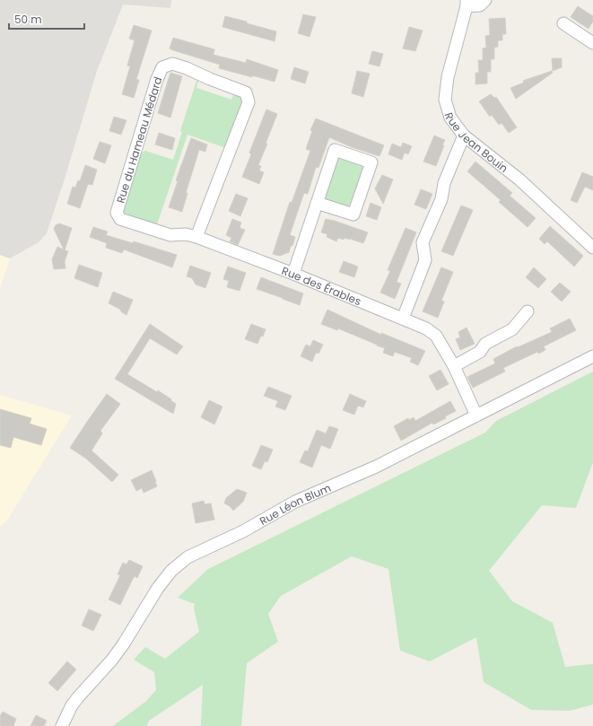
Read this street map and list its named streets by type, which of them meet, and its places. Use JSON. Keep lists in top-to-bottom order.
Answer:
{
  "streets": {
    "street": [
      "Rue du Hameau Médard",
      "Rue Jean Bouin",
      "Rue des Érables",
      "Rue Léon Blum"
    ]
  },
  "crossings": [
    ["Rue du Hameau Médard", "Rue des Érables"],
    ["Rue des Érables", "Rue Léon Blum"]
  ],
  "scale_bar": "50 m"
}
